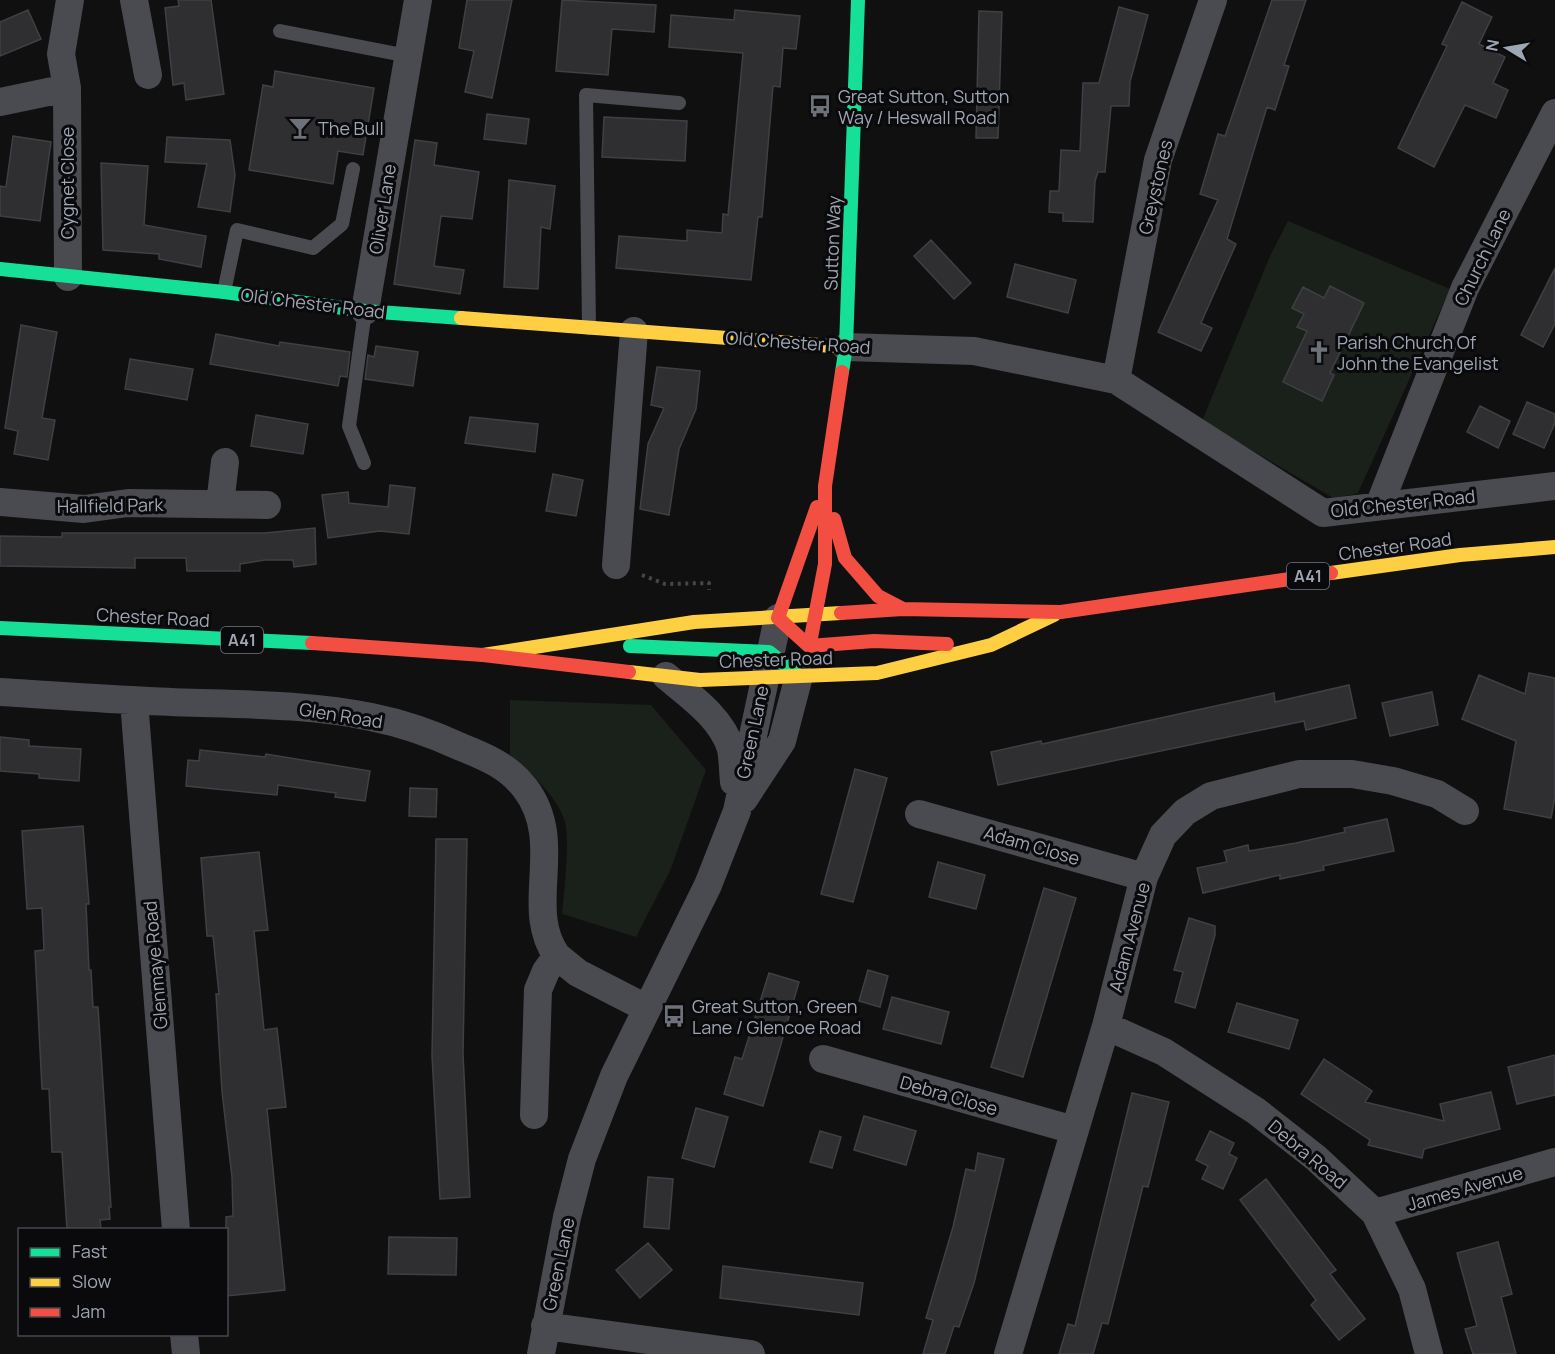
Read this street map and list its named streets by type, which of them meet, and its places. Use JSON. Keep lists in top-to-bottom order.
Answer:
{
  "streets": {
    "main road": [
      "Sutton Way",
      "Old Chester Road",
      "Chester Road",
      "A41"
    ],
    "street": [
      "Cygnet Close",
      "Greystones",
      "Oliver Lane",
      "Church Lane",
      "Hallfield Park",
      "Glen Road",
      "Green Lane",
      "Adam Close",
      "Adam Avenue",
      "Glenmaye Road",
      "Debra Close",
      "Debra Road",
      "James Avenue"
    ]
  },
  "crossings": [
    ["Cygnet Close", "Old Chester Road"],
    ["Greystones", "Old Chester Road"],
    ["Oliver Lane", "Old Chester Road"],
    ["Sutton Way", "Old Chester Road"],
    ["Sutton Way", "Chester Road"],
    ["Sutton Way", "A41"],
    ["Sutton Way", "Green Lane"],
    ["Church Lane", "Old Chester Road"],
    ["Chester Road", "A41"],
    ["Chester Road", "Green Lane"],
    ["A41", "Green Lane"],
    ["Glen Road", "Glenmaye Road"],
    ["Adam Close", "Adam Avenue"],
    ["Adam Avenue", "Debra Close"],
    ["Adam Avenue", "Debra Road"],
    ["Debra Road", "James Avenue"]
  ],
  "places": {
    "bus stop": ["Great Sutton, Sutton Way / Heswall Road", "Great Sutton, Green Lane / Glencoe Road"],
    "bar": ["The Bull"],
    "church": ["Parish Church Of John the Evangelist"]
  },
  "legend": ["Fast", "Slow", "Jam"],
  "north": "left"
}
